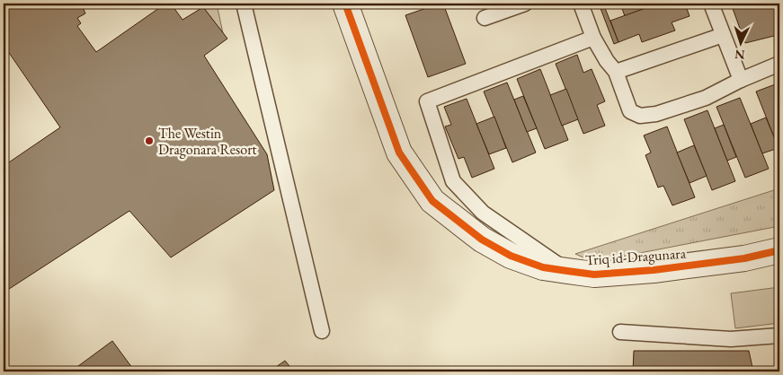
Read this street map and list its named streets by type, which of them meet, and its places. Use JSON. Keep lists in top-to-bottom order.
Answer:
{
  "streets": {
    "street": ["Triq id-Dragunara"]
  },
  "places": ["The Westin Dragonara Resort"],
  "north": "bottom"
}
